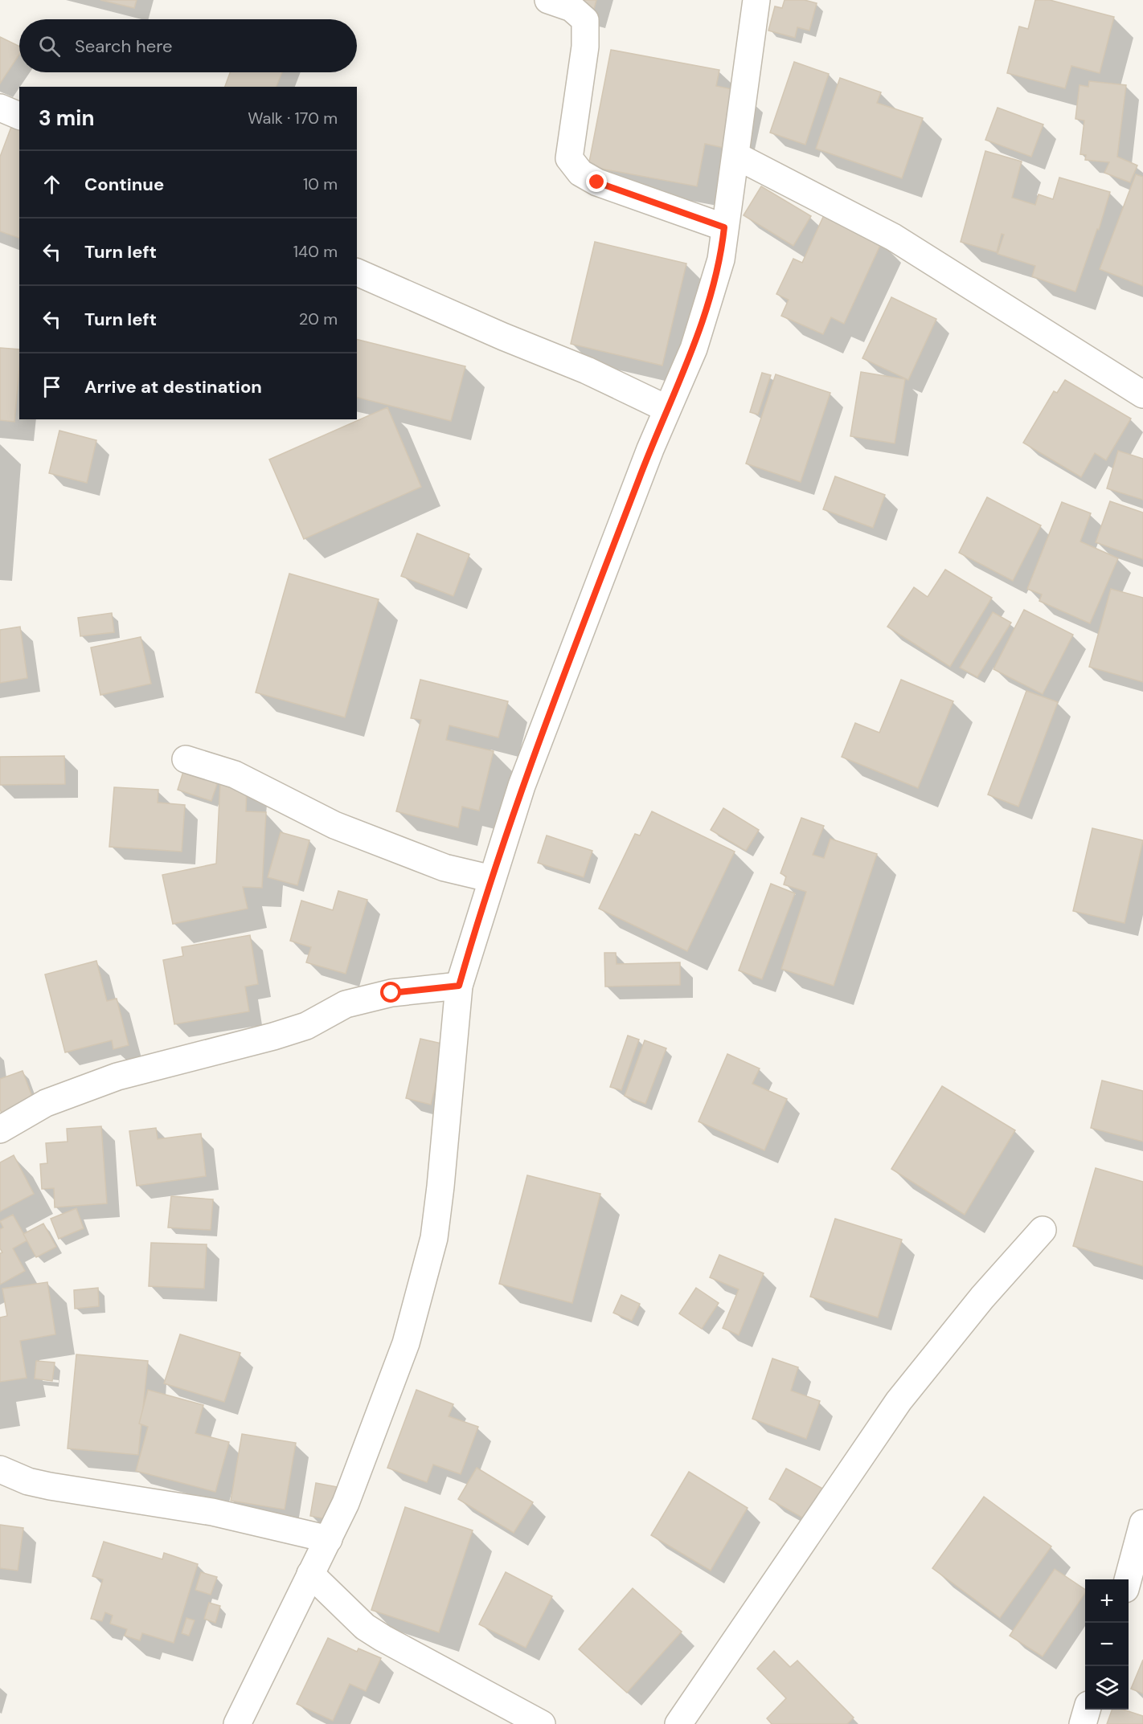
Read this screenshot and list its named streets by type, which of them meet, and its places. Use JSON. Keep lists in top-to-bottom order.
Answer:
{
  "page": {
    "search": "Search here",
    "heading": ["3 min", "Walk · 170 m"],
    "list": [
      ["Continue", "10 m"],
      ["Turn left", "140 m"],
      ["Turn left", "20 m"],
      "Arrive at destination"
    ],
    "map_buttons": ["+", "−"]
  }
}
